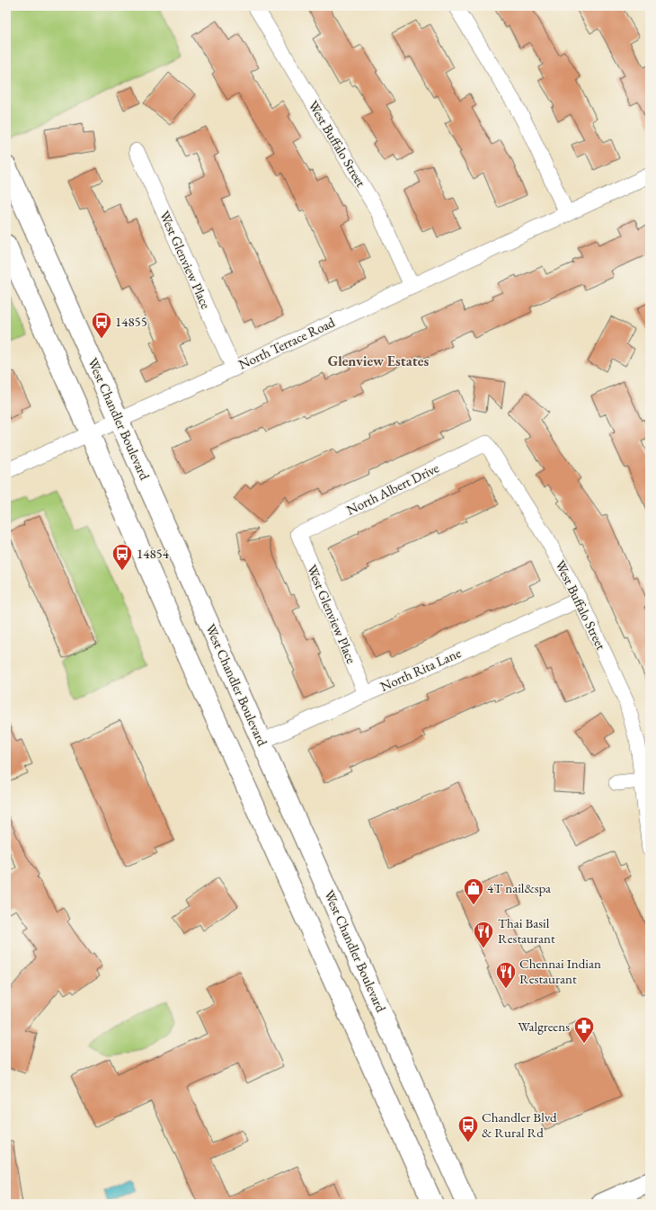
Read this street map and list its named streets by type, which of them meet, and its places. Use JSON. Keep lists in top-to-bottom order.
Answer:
{
  "streets": {
    "main road": ["West Chandler Boulevard"],
    "street": [
      "West Buffalo Street",
      "West Glenview Place",
      "North Terrace Road",
      "North Albert Drive",
      "North Rita Lane"
    ]
  },
  "crossings": [
    ["West Buffalo Street", "North Terrace Road"],
    ["West Buffalo Street", "North Albert Drive"],
    ["West Buffalo Street", "North Rita Lane"],
    ["West Glenview Place", "North Terrace Road"],
    ["West Glenview Place", "North Albert Drive"],
    ["West Glenview Place", "North Rita Lane"],
    ["North Terrace Road", "West Chandler Boulevard"],
    ["West Chandler Boulevard", "North Rita Lane"]
  ],
  "districts": ["Glenview Estates"],
  "places": {
    "bus stop": ["14855", "14854", "Chandler Blvd & Rural Rd"],
    "shop": ["4T nail&spa"],
    "restaurant": ["Thai Basil Restaurant", "Chennai Indian Restaurant"],
    "pharmacy": ["Walgreens"]
  }
}
